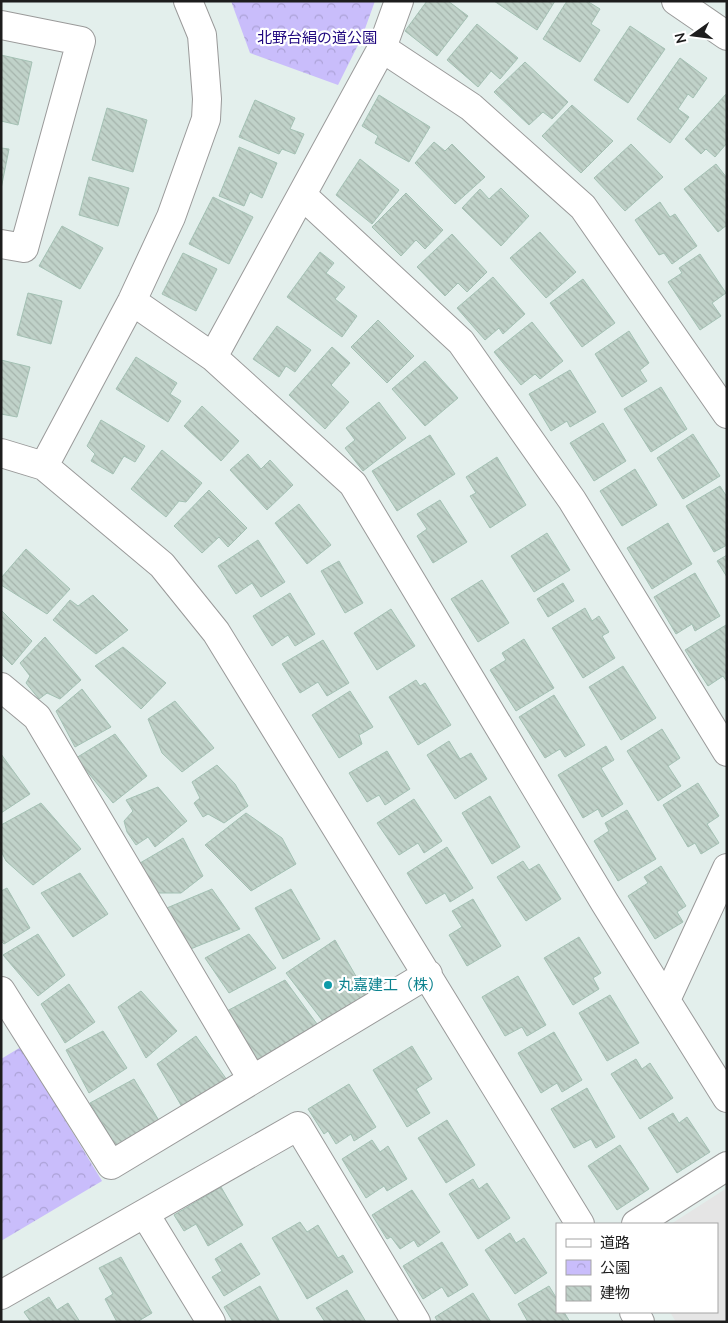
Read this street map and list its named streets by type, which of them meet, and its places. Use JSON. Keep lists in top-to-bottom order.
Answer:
{
  "parks": ["北野台絹の道公園"],
  "places": ["丸嘉建工（株）"],
  "legend": ["道路", "公園", "建物"],
  "north": "left"
}
